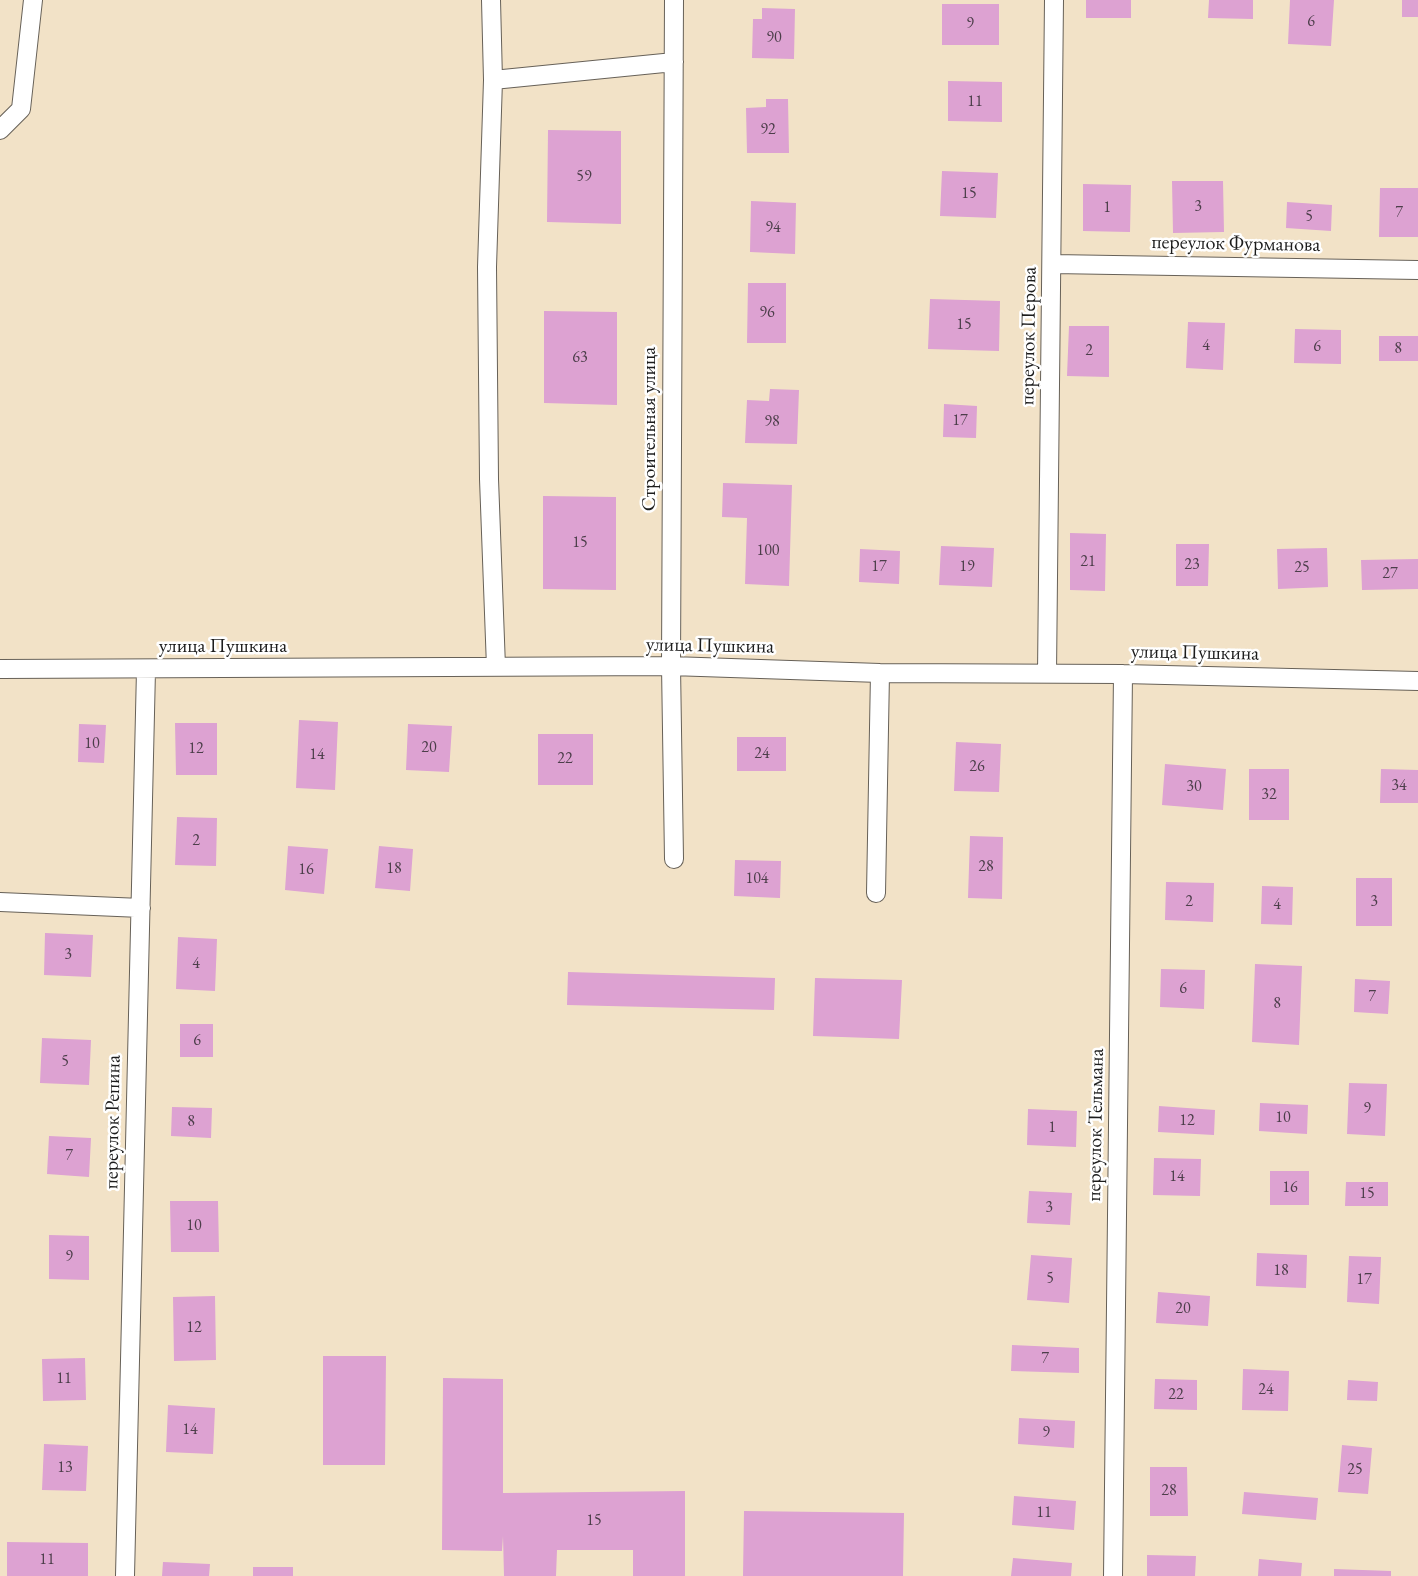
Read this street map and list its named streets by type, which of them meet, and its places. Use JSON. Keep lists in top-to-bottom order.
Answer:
{
  "streets": {
    "lane": [
      "переулок Фурманова",
      "переулок Перова",
      "Строительная улица",
      "улица Пушкина",
      "переулок Репина",
      "переулок Тельмана"
    ]
  },
  "crossings": [
    ["переулок Фурманова", "переулок Перова"],
    ["переулок Перова", "улица Пушкина"],
    ["Строительная улица", "улица Пушкина"],
    ["улица Пушкина", "переулок Репина"],
    ["улица Пушкина", "переулок Тельмана"]
  ],
  "house_numbers": [
    "6",
    "9",
    "90",
    "11",
    "92",
    "59",
    "15",
    "3",
    "1",
    "7",
    "5",
    "94",
    "96",
    "15",
    "4",
    "6",
    "8",
    "2",
    "63",
    "17",
    "98",
    "15",
    "100",
    "21",
    "23",
    "17",
    "19",
    "25",
    "27",
    "10",
    "20",
    "12",
    "24",
    "14",
    "22",
    "26",
    "34",
    "30",
    "32",
    "2",
    "28",
    "18",
    "16",
    "104",
    "2",
    "3",
    "4",
    "3",
    "4",
    "6",
    "7",
    "8",
    "6",
    "5",
    "9",
    "10",
    "12",
    "8",
    "1",
    "7",
    "14",
    "16",
    "15",
    "3",
    "10",
    "9",
    "18",
    "5",
    "17",
    "20",
    "12",
    "7",
    "11",
    "24",
    "22",
    "14",
    "9",
    "13",
    "25",
    "28",
    "11",
    "15",
    "11"
  ]
}
